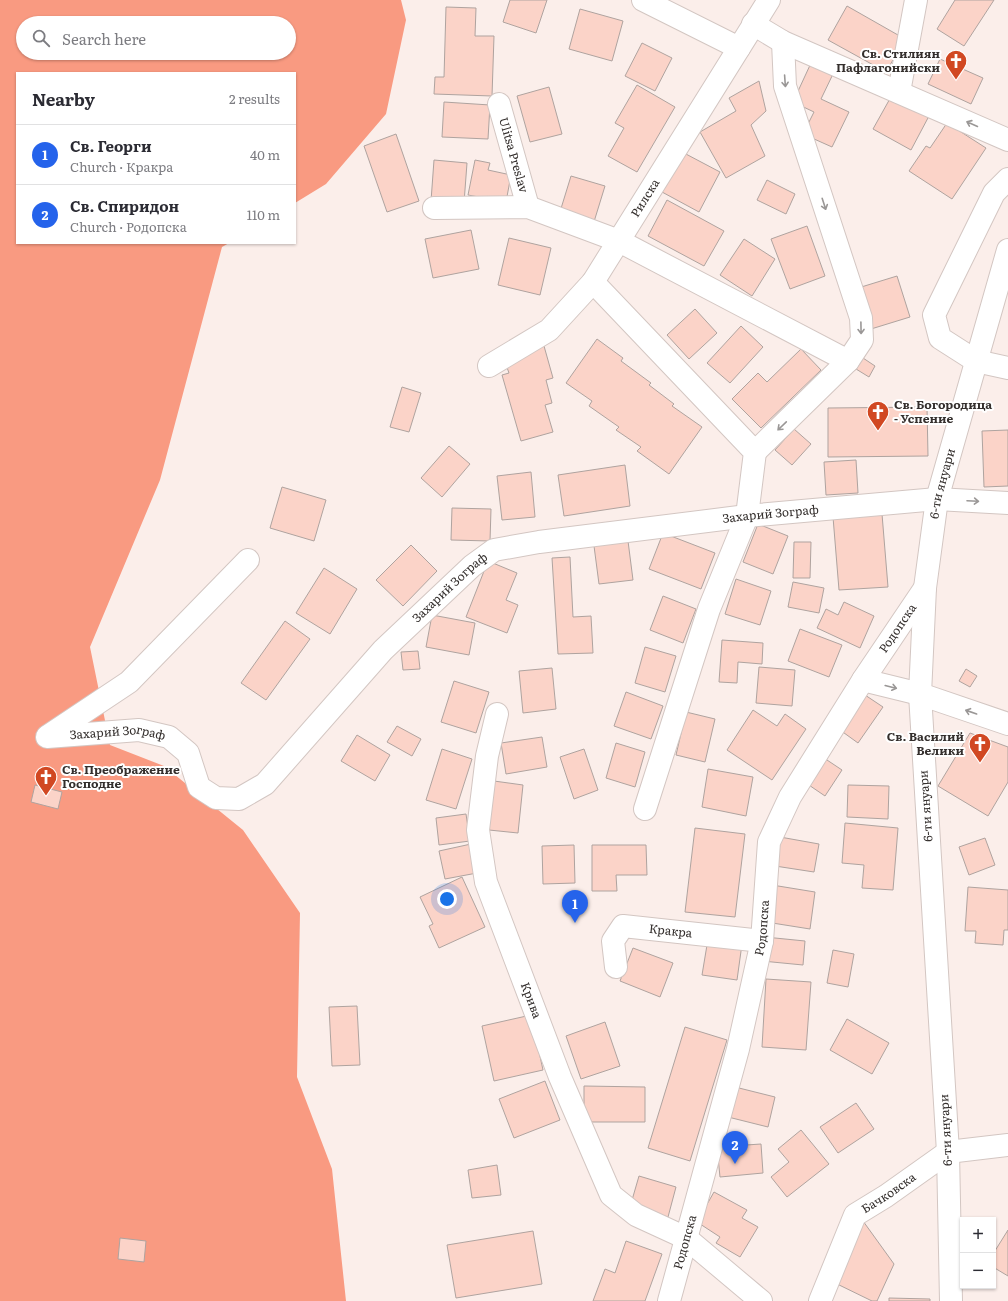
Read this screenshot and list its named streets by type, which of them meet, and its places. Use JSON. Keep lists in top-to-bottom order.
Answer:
{
  "streets": {
    "street": [
      "Ulitsa Preslav",
      "Рилска",
      "6-ти януари",
      "Захарий Зограф",
      "Родопска",
      "Кракра",
      "Крива",
      "Бачковска"
    ]
  },
  "crossings": [
    ["6-ти януари", "Захарий Зограф"],
    ["6-ти януари", "Родопска"],
    ["6-ти януари", "Бачковска"],
    ["Родопска", "Кракра"],
    ["Родопска", "Крива"]
  ],
  "places": {
    "church": [
      "Св. Стилиян Пафлагонийски",
      "Св. Богородица - Успение",
      "Св. Василий Велики",
      "Св. Преображение Господне"
    ]
  },
  "page": {
    "search": "Search here",
    "heading": ["Nearby", "2 results"],
    "list": [
      {
        "mark": "1",
        "name": "Св. Георги",
        "note": "Church · Кракра",
        "value": "40 m"
      },
      {
        "mark": "2",
        "name": "Св. Спиридон",
        "note": "Church · Родопска",
        "value": "110 m"
      }
    ],
    "pins": ["1", "2"],
    "map_buttons": ["+", "−"]
  }
}
